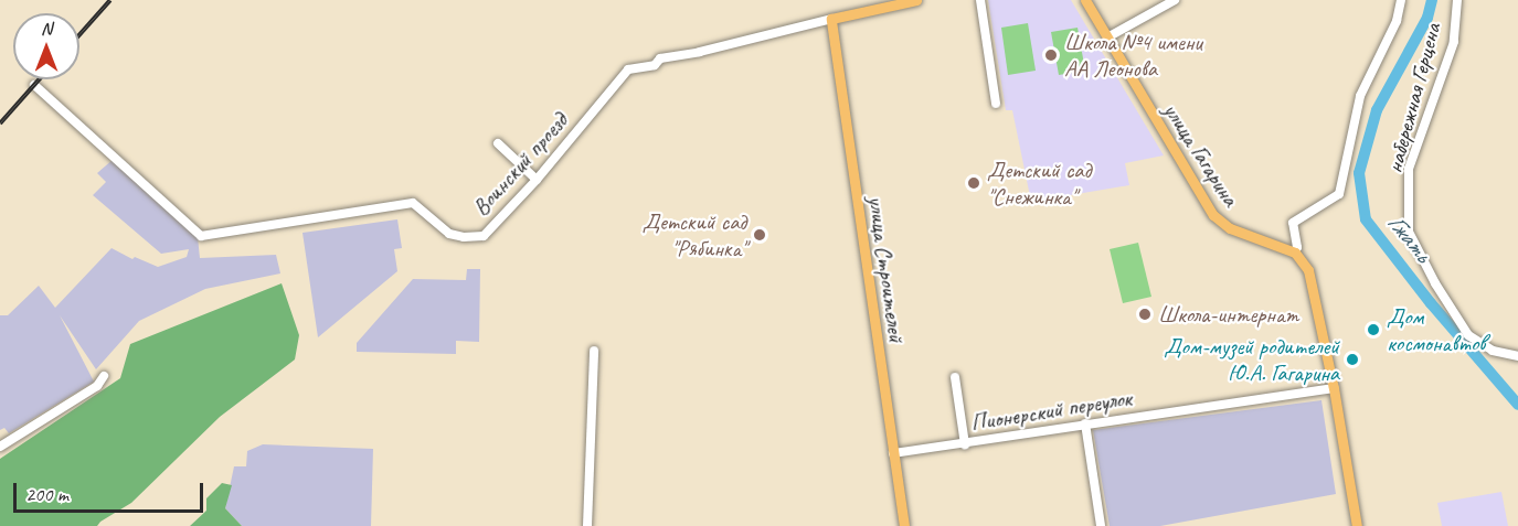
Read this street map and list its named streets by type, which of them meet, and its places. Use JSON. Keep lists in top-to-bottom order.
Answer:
{
  "streets": {
    "main road": ["улица Гагарина", "Воинский проезд", "улица Строителей"],
    "street": ["набережная Герцена", "Пионерский переулок"]
  },
  "crossings": [
    ["Воинский проезд", "улица Строителей"],
    ["улица Строителей", "Пионерский переулок"]
  ],
  "water": ["Гжать"],
  "places": [
    "Школа №4 имени АА Леонова",
    "Детский сад \"Снежинка\"",
    "Детский сад \"Рябинка\"",
    "Школа-интернат",
    "Дом космонавтов",
    "Дом-музей родителей Ю.А. Гагарина"
  ],
  "scale_bar": "200 m",
  "north": "top"
}
